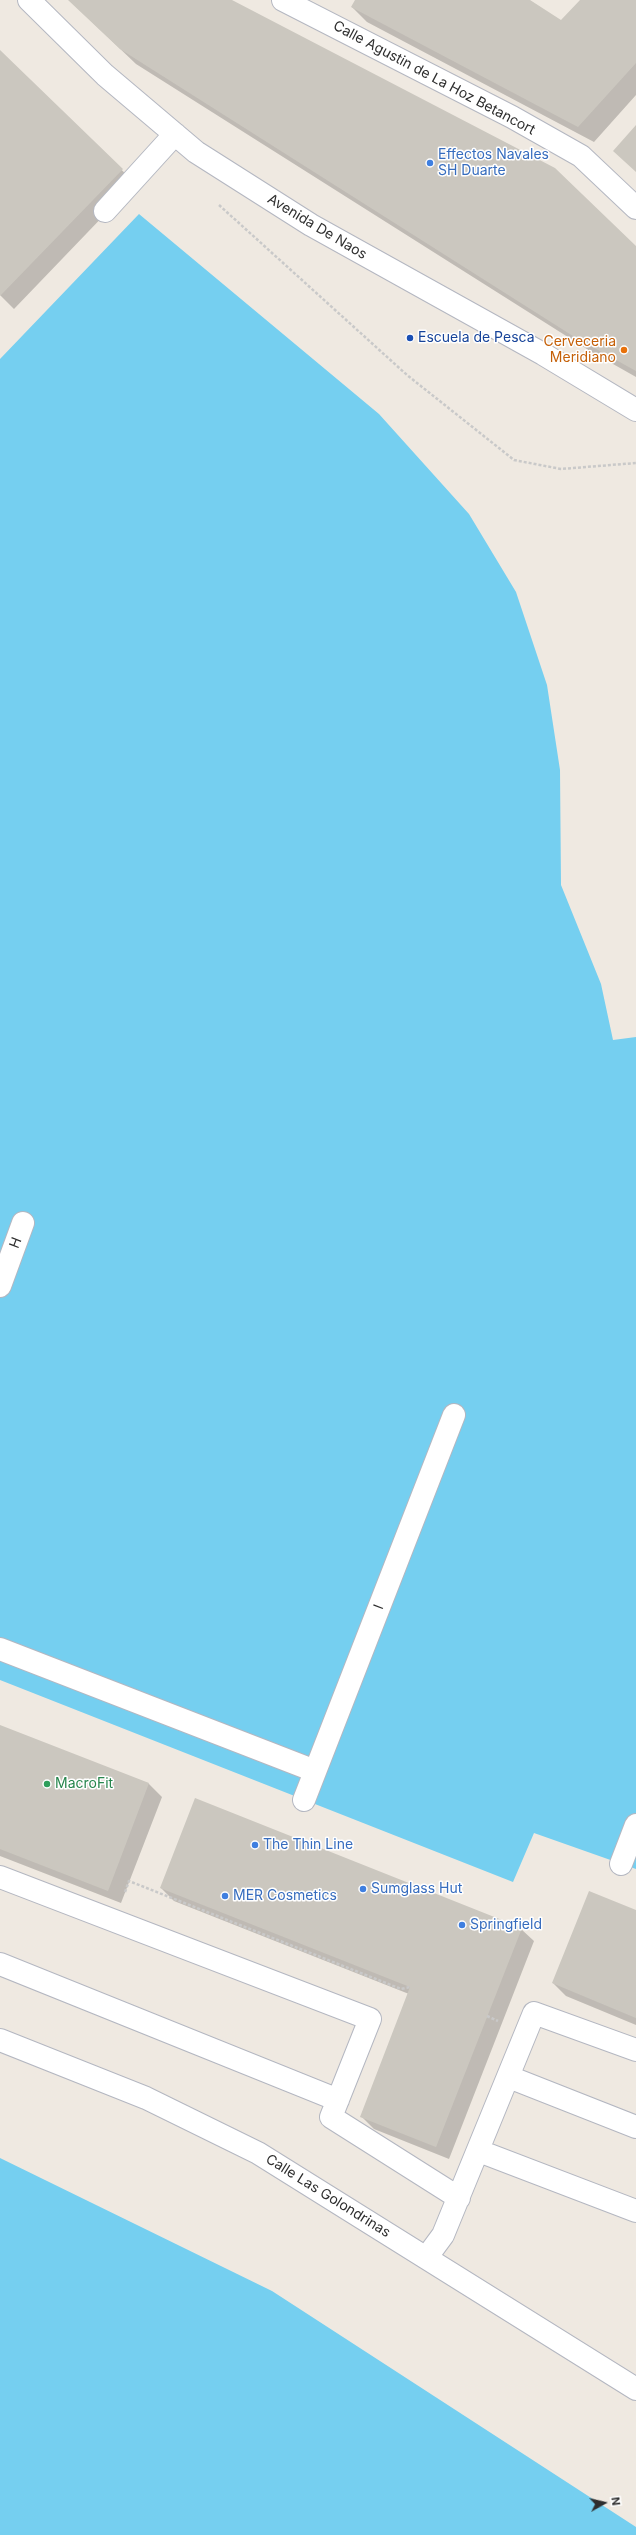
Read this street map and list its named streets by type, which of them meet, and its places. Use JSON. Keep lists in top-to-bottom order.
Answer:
{
  "streets": {
    "street": [
      "Calle Agustin de La Hoz Betancort",
      "Avenida De Naos",
      "H",
      "I",
      "Calle Las Golondrinas"
    ]
  },
  "places": [
    "Effectos Navales SH Duarte",
    "Escuela de Pesca",
    "Cerveceria Meridiano",
    "MacroFit",
    "The Thin Line",
    "Sumglass Hut",
    "MER Cosmetics",
    "Springfield"
  ],
  "north": "right"
}
